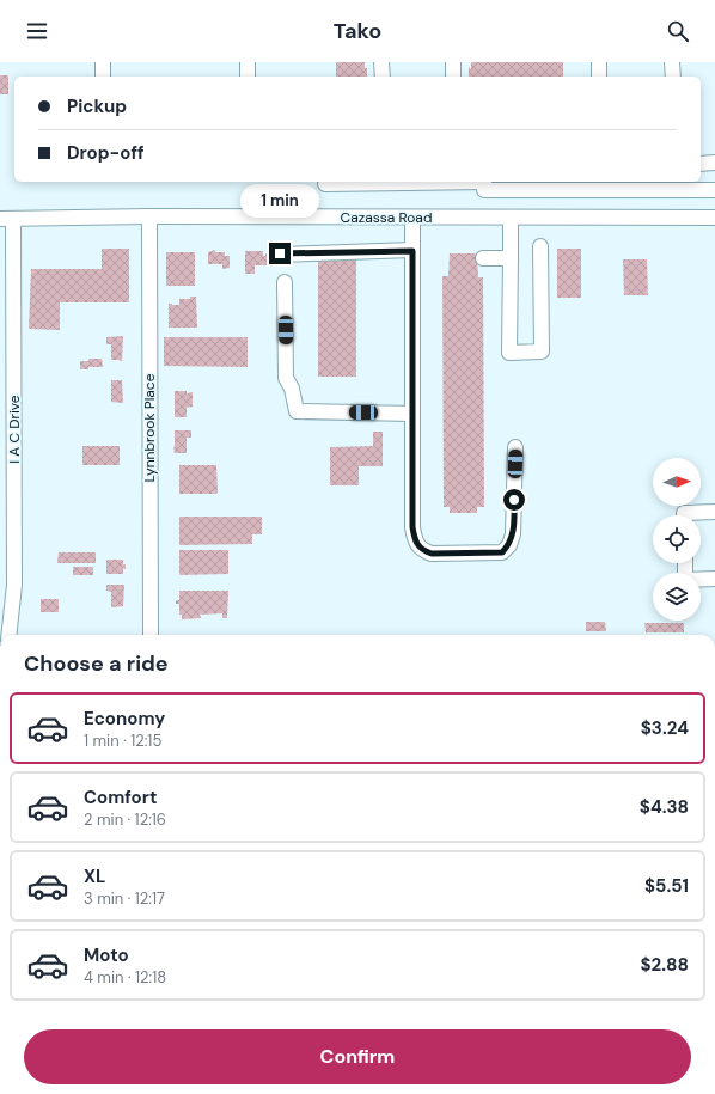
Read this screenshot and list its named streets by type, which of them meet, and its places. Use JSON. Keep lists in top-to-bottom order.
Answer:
{
  "streets": {
    "street": ["Cazassa Road", "Lynnbrook Place", "I A C Drive"]
  },
  "crossings": [
    ["Cazassa Road", "Lynnbrook Place"],
    ["Cazassa Road", "I A C Drive"]
  ],
  "north": "right",
  "page": {
    "header": "Tako",
    "banner": ["Pickup", "Drop-off"],
    "bubble": "1 min",
    "heading": "Choose a ride",
    "list": [
      {
        "name": "Economy",
        "note": "1 min · 12:15",
        "value": "$3.24"
      },
      {
        "name": "Comfort",
        "note": "2 min · 12:16",
        "value": "$4.38"
      },
      {
        "name": "XL",
        "note": "3 min · 12:17",
        "value": "$5.51"
      },
      {
        "name": "Moto",
        "note": "4 min · 12:18",
        "value": "$2.88"
      }
    ],
    "buttons": "Confirm"
  }
}
